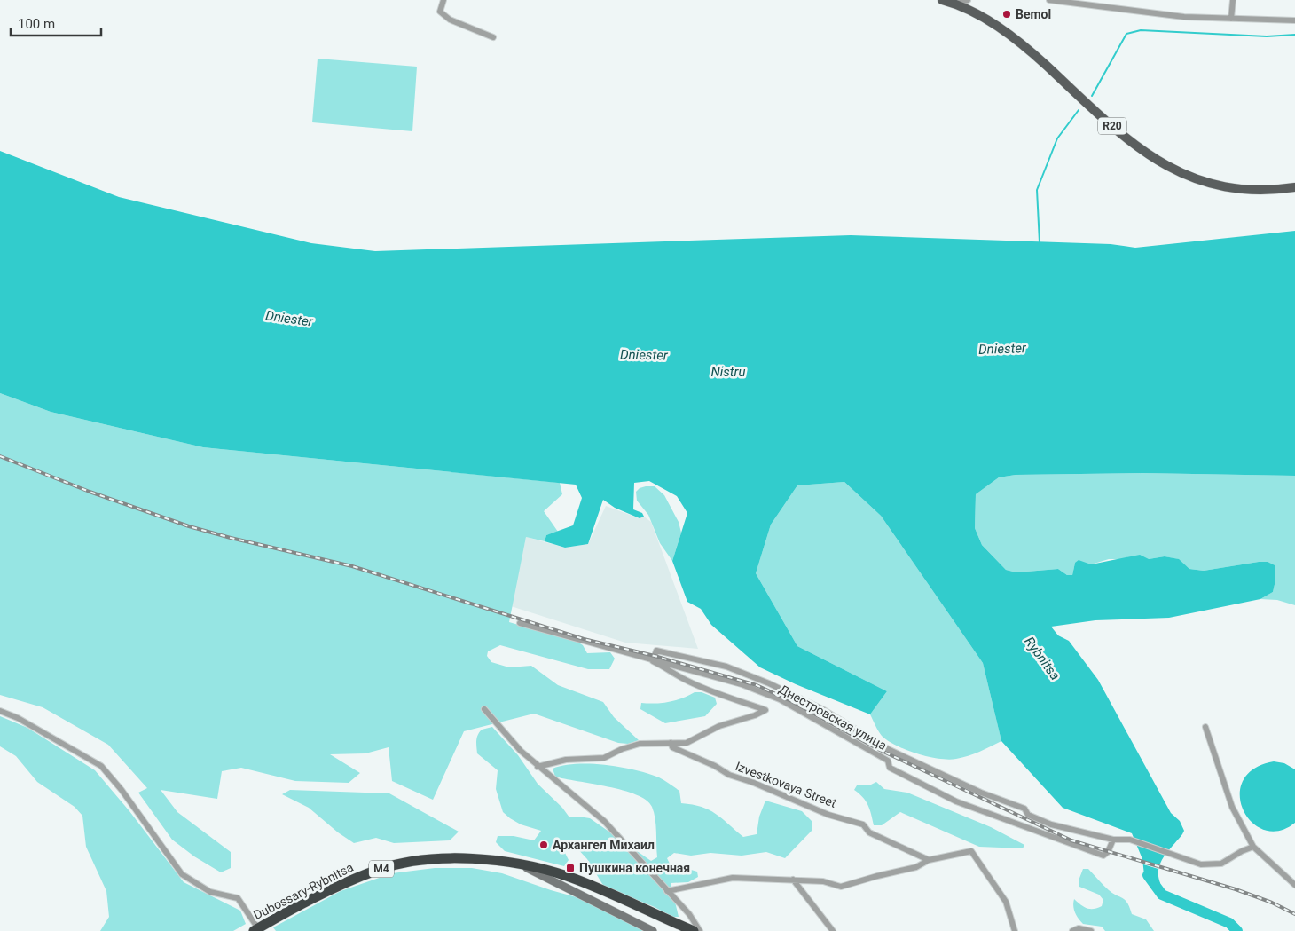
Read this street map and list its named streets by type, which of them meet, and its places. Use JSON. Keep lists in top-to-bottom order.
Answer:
{
  "streets": {
    "highway": ["M4", "Dubossary-Rybnitsa"],
    "main road": ["R20"],
    "street": ["Днестровская улица", "Izvestkovaya Street"]
  },
  "crossings": [
    ["M4", "Dubossary-Rybnitsa"]
  ],
  "water": ["Dniester", "Nistru", "Rybnitsa"],
  "places": {
    "other": ["Bemol", "Архангел Михаил"],
    "transit": ["Пушкина конечная"]
  },
  "scale_bar": "100 m"
}
